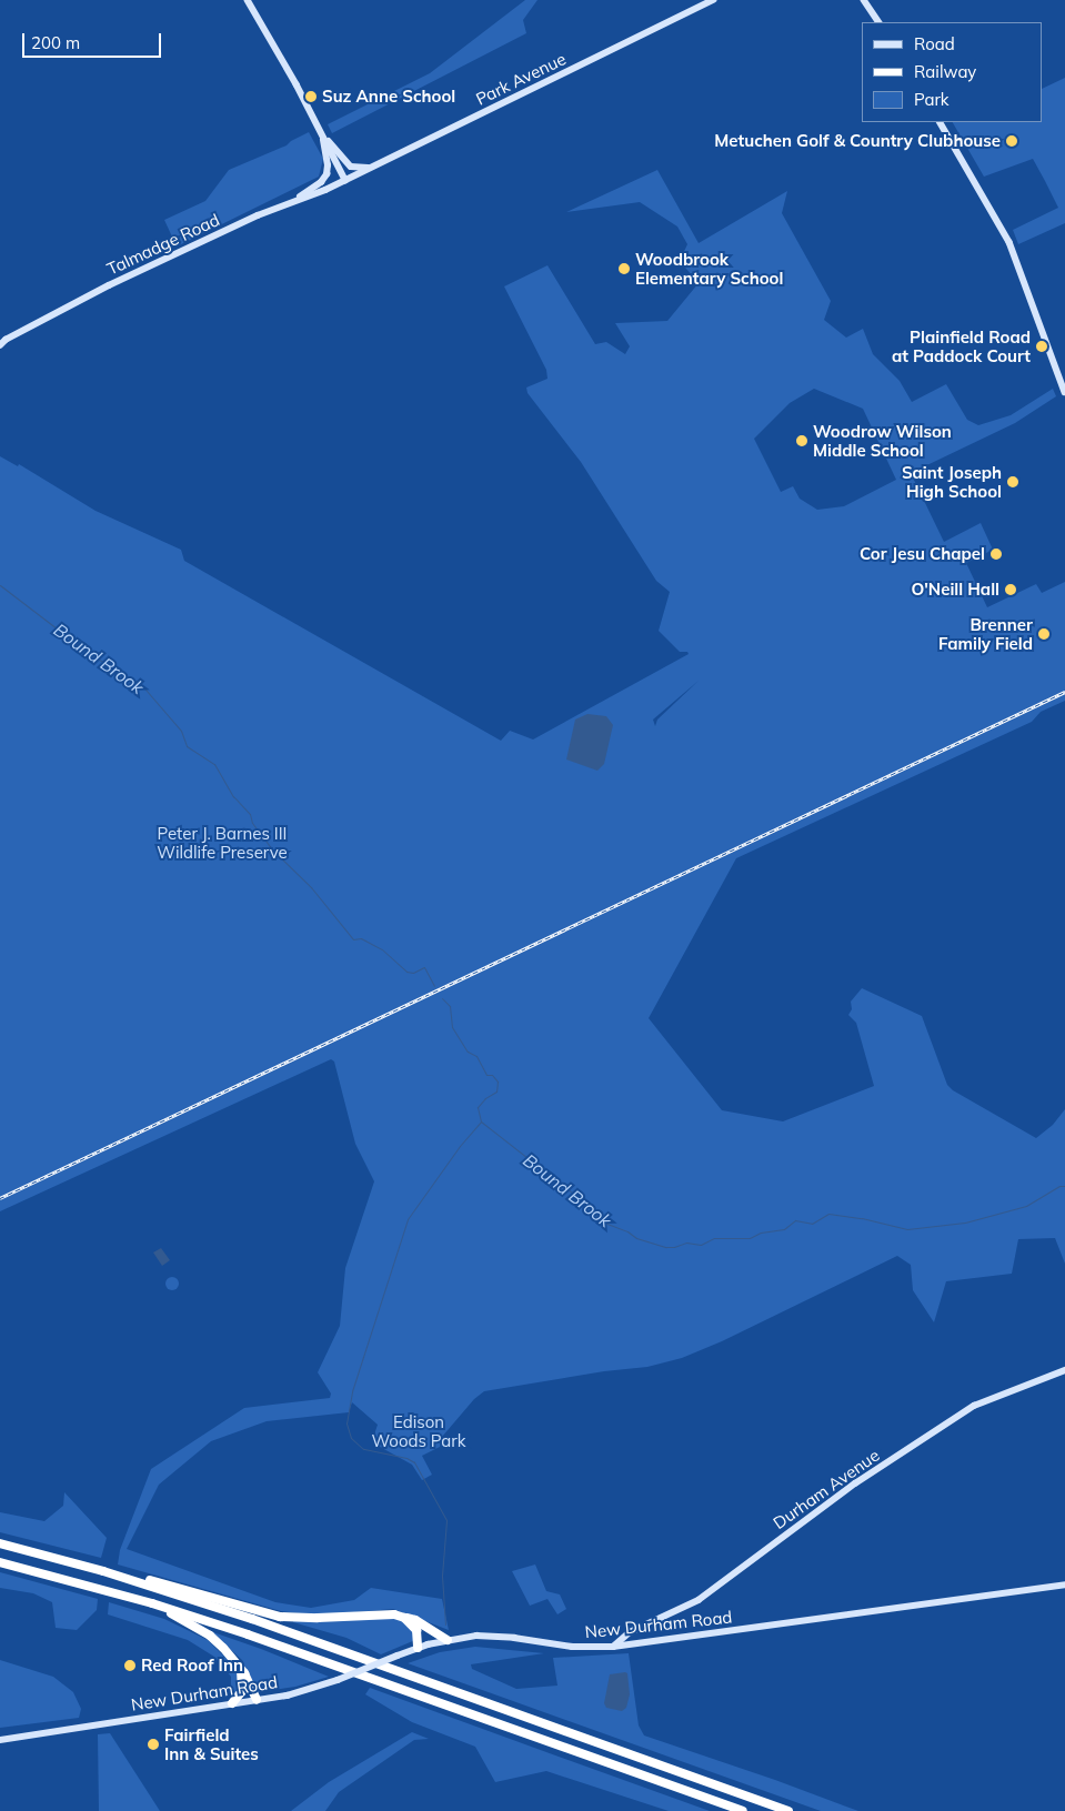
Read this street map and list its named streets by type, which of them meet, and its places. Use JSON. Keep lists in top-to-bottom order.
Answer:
{
  "streets": {
    "street": [
      "Park Avenue",
      "Talmadge Road",
      "Durham Avenue",
      "New Durham Road"
    ]
  },
  "crossings": [
    ["Park Avenue", "Talmadge Road"],
    ["Durham Avenue", "New Durham Road"]
  ],
  "water": ["Bound Brook"],
  "parks": ["Peter J. Barnes III Wildlife Preserve", "Edison Woods Park"],
  "places": [
    "Suz Anne School",
    "Metuchen Golf & Country Clubhouse",
    "Woodbrook Elementary School",
    "Plainfield Road at Paddock Court",
    "Woodrow Wilson Middle School",
    "Saint Joseph High School",
    "Cor Jesu Chapel",
    "O'Neill Hall",
    "Brenner Family Field",
    "Red Roof Inn",
    "Fairfield Inn & Suites"
  ],
  "legend": ["Road", "Railway", "Park"],
  "scale_bar": "200 m"
}
